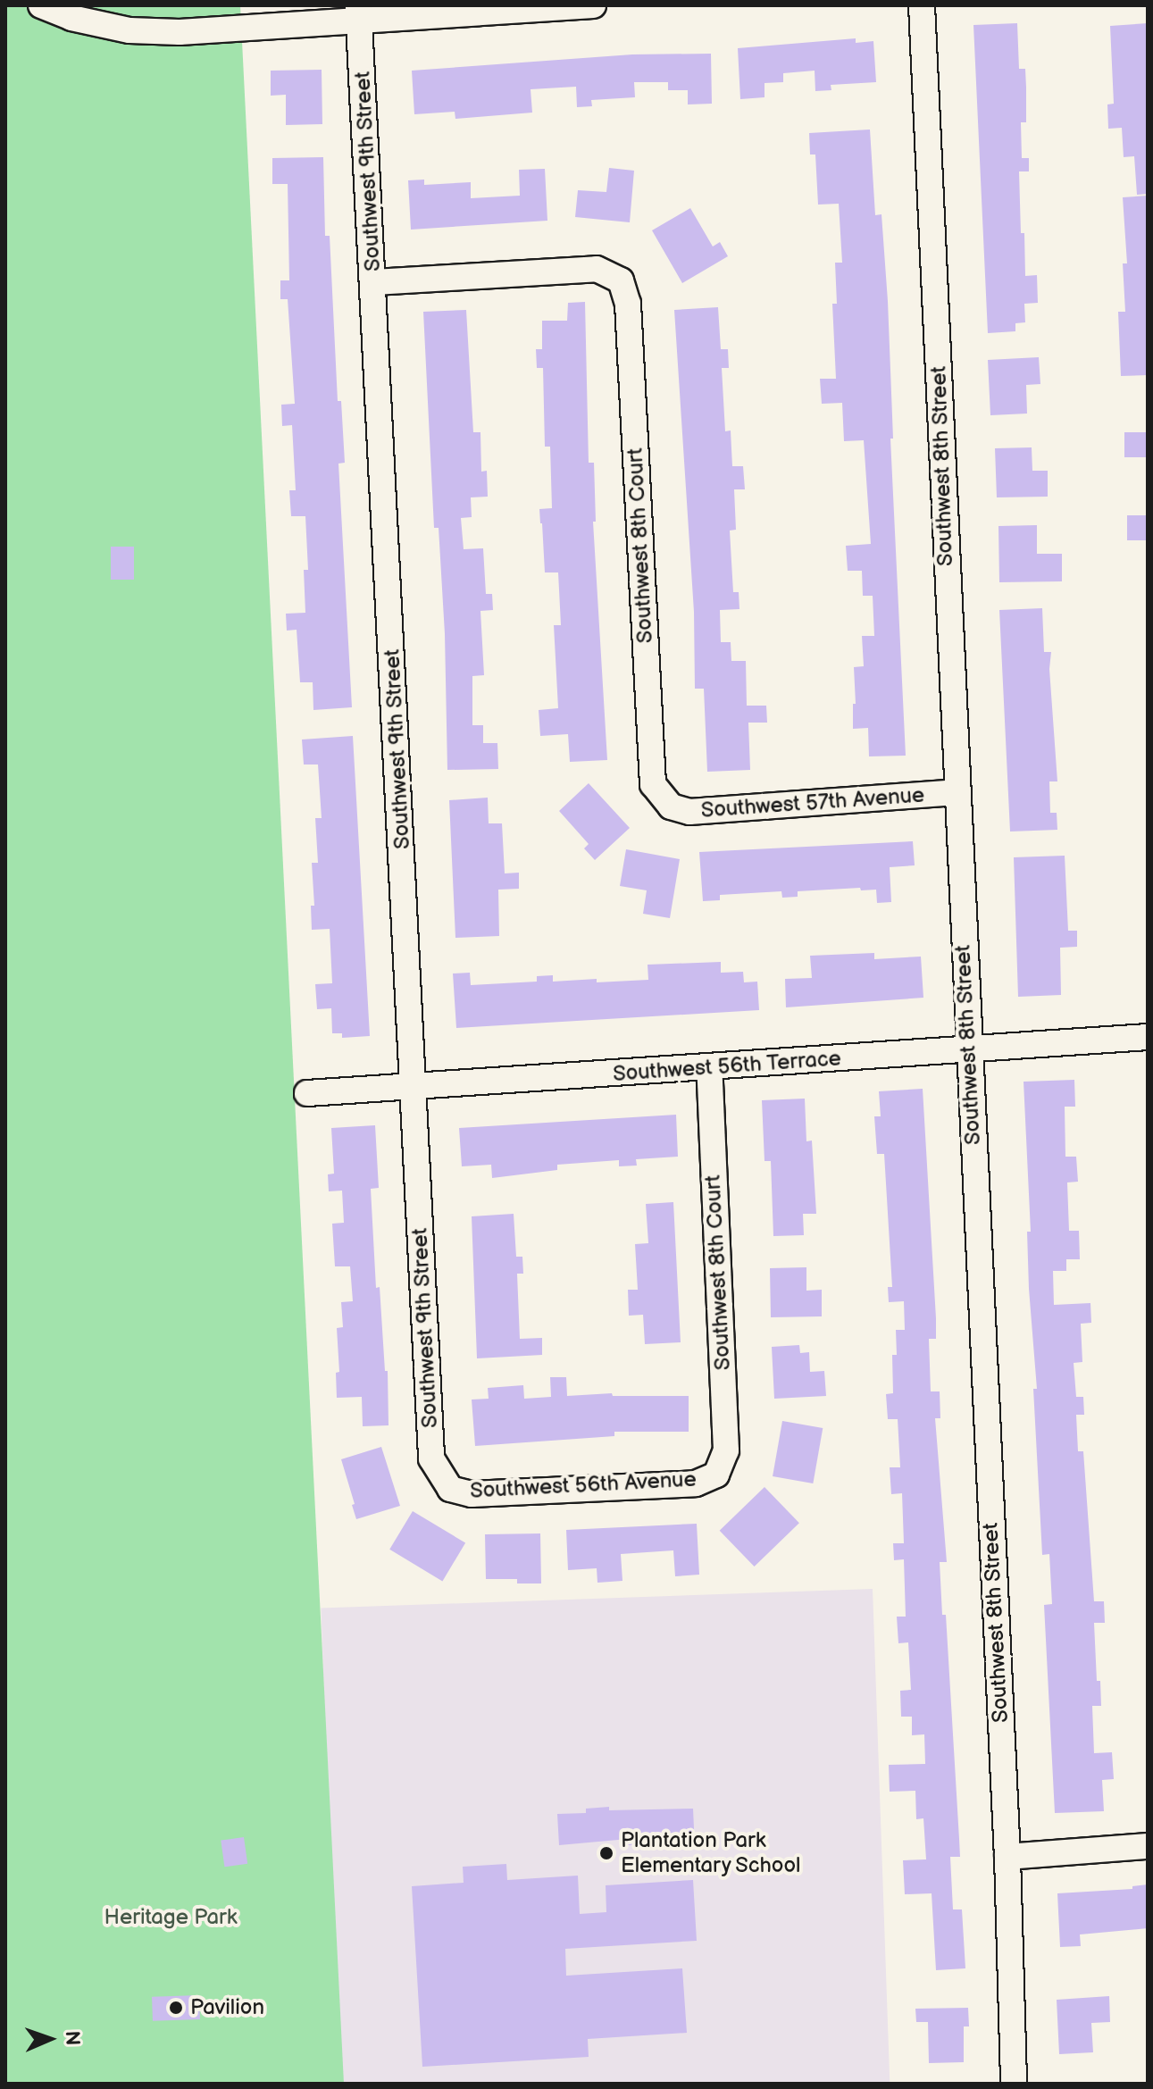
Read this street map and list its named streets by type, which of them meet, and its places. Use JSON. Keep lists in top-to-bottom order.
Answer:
{
  "streets": {
    "street": [
      "Southwest 9th Street",
      "Southwest 8th Street",
      "Southwest 8th Court",
      "Southwest 57th Avenue",
      "Southwest 56th Terrace",
      "Southwest 56th Avenue"
    ]
  },
  "crossings": [
    ["Southwest 9th Street", "Southwest 8th Court"],
    ["Southwest 9th Street", "Southwest 56th Terrace"],
    ["Southwest 9th Street", "Southwest 56th Avenue"],
    ["Southwest 8th Street", "Southwest 57th Avenue"],
    ["Southwest 8th Street", "Southwest 56th Terrace"],
    ["Southwest 8th Court", "Southwest 57th Avenue"],
    ["Southwest 8th Court", "Southwest 56th Terrace"],
    ["Southwest 8th Court", "Southwest 56th Avenue"]
  ],
  "parks": ["Heritage Park"],
  "places": ["Plantation Park Elementary School", "Pavilion"],
  "north": "right"
}
